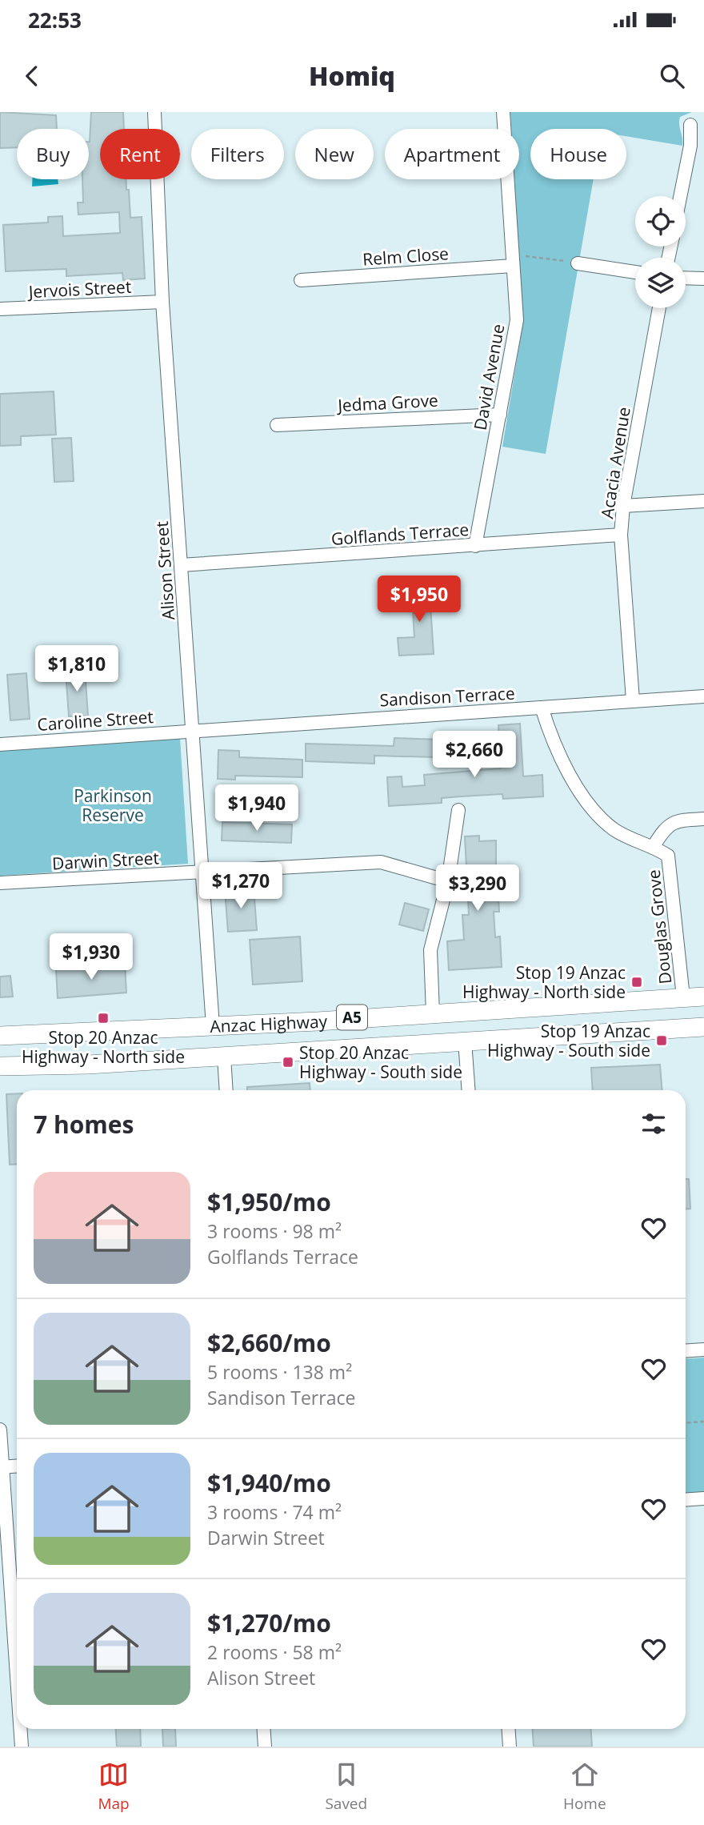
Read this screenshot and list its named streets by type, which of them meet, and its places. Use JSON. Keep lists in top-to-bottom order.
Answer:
{
  "streets": {
    "highway": ["A5", "Anzac Highway"],
    "street": [
      "Relm Close",
      "Jervois Street",
      "David Avenue",
      "Jedma Grove",
      "Acacia Avenue",
      "Golflands Terrace",
      "Alison Street",
      "Sandison Terrace",
      "Caroline Street",
      "Darwin Street",
      "Douglas Grove"
    ]
  },
  "crossings": [
    ["Relm Close", "David Avenue"],
    ["Jervois Street", "Alison Street"],
    ["David Avenue", "Jedma Grove"],
    ["David Avenue", "Golflands Terrace"],
    ["Acacia Avenue", "Golflands Terrace"],
    ["Acacia Avenue", "Sandison Terrace"],
    ["Golflands Terrace", "Alison Street"],
    ["Alison Street", "Sandison Terrace"],
    ["Alison Street", "Caroline Street"],
    ["Alison Street", "Darwin Street"],
    ["Alison Street", "Anzac Highway"],
    ["Sandison Terrace", "Caroline Street"],
    ["Sandison Terrace", "Douglas Grove"],
    ["Douglas Grove", "Anzac Highway"]
  ],
  "parks": ["Parkinson Reserve"],
  "places": {
    "transit": [
      "Stop 19 Anzac Highway - North side",
      "Stop 20 Anzac Highway - North side",
      "Stop 19 Anzac Highway - South side",
      "Stop 20 Anzac Highway - South side"
    ]
  },
  "page": {
    "status": "22:53",
    "header": "Homiq",
    "chip": [
      "Buy",
      "Rent",
      "Filters",
      "New",
      "Apartment",
      "House"
    ],
    "price": [
      "$1,950",
      "$1,810",
      "$2,660",
      "$1,940",
      "$1,270",
      "$3,290",
      "$1,930"
    ],
    "heading": "7 homes",
    "list": [
      {
        "name": "$1,950/mo",
        "note": "3 rooms · 98 m² · Golflands Terrace"
      },
      {
        "name": "$2,660/mo",
        "note": "5 rooms · 138 m² · Sandison Terrace"
      },
      {
        "name": "$1,940/mo",
        "note": "3 rooms · 74 m² · Darwin Street"
      },
      {
        "name": "$1,270/mo",
        "note": "2 rooms · 58 m² · Alison Street"
      }
    ],
    "tabs": ["Map", "Saved", "Home"]
  }
}
